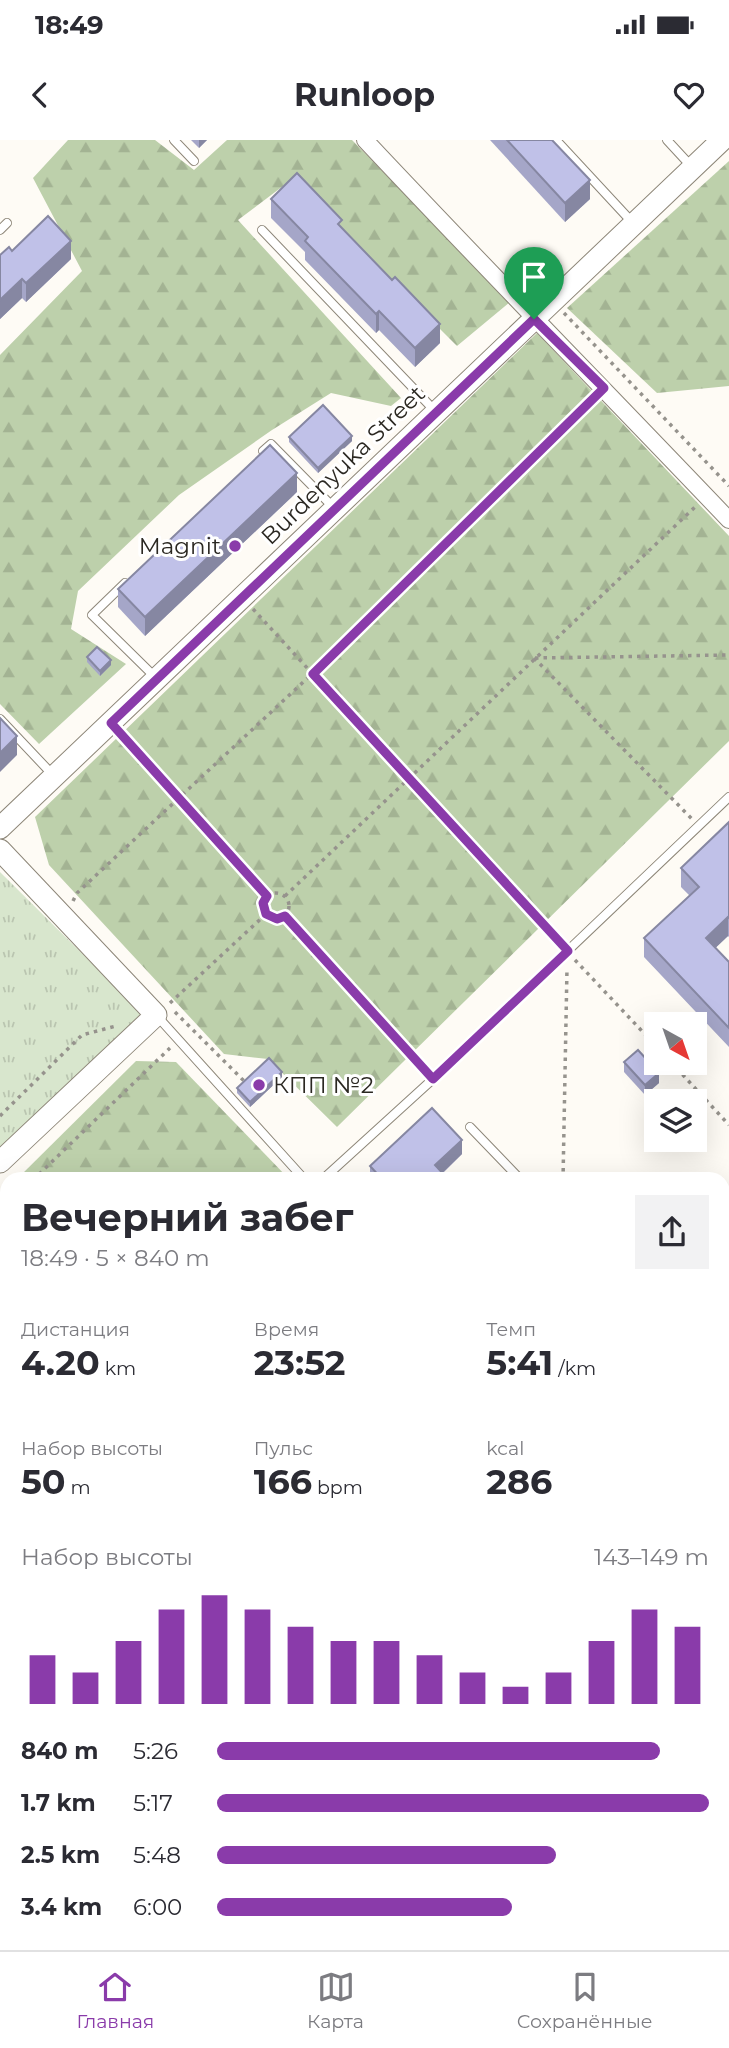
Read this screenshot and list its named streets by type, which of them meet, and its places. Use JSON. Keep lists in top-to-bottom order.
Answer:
{
  "streets": {
    "street": ["Burdenyuka Street"]
  },
  "places": ["Magnit", "КПП №2"],
  "north": "bottom right",
  "page": {
    "status": "18:49",
    "header": "Runloop",
    "heading": ["Вечерний забег", "18:49 · 5 × 840 m"],
    "stats": [
      ["Дистанция", "4.20 km"],
      ["Время", "23:52"],
      ["Темп", "5:41 /km"],
      ["Набор высоты", "50 m"],
      ["Пульс", "166 bpm"],
      ["kcal", "286"]
    ],
    "chart": ["Набор высоты", "143–149 m"],
    "list": [
      {
        "name": "840 m",
        "note": "5:26"
      },
      {
        "name": "1.7 km",
        "note": "5:17"
      },
      {
        "name": "2.5 km",
        "note": "5:48"
      },
      {
        "name": "3.4 km",
        "note": "6:00"
      }
    ],
    "tabs": ["Главная", "Карта", "Сохранённые"]
  }
}
